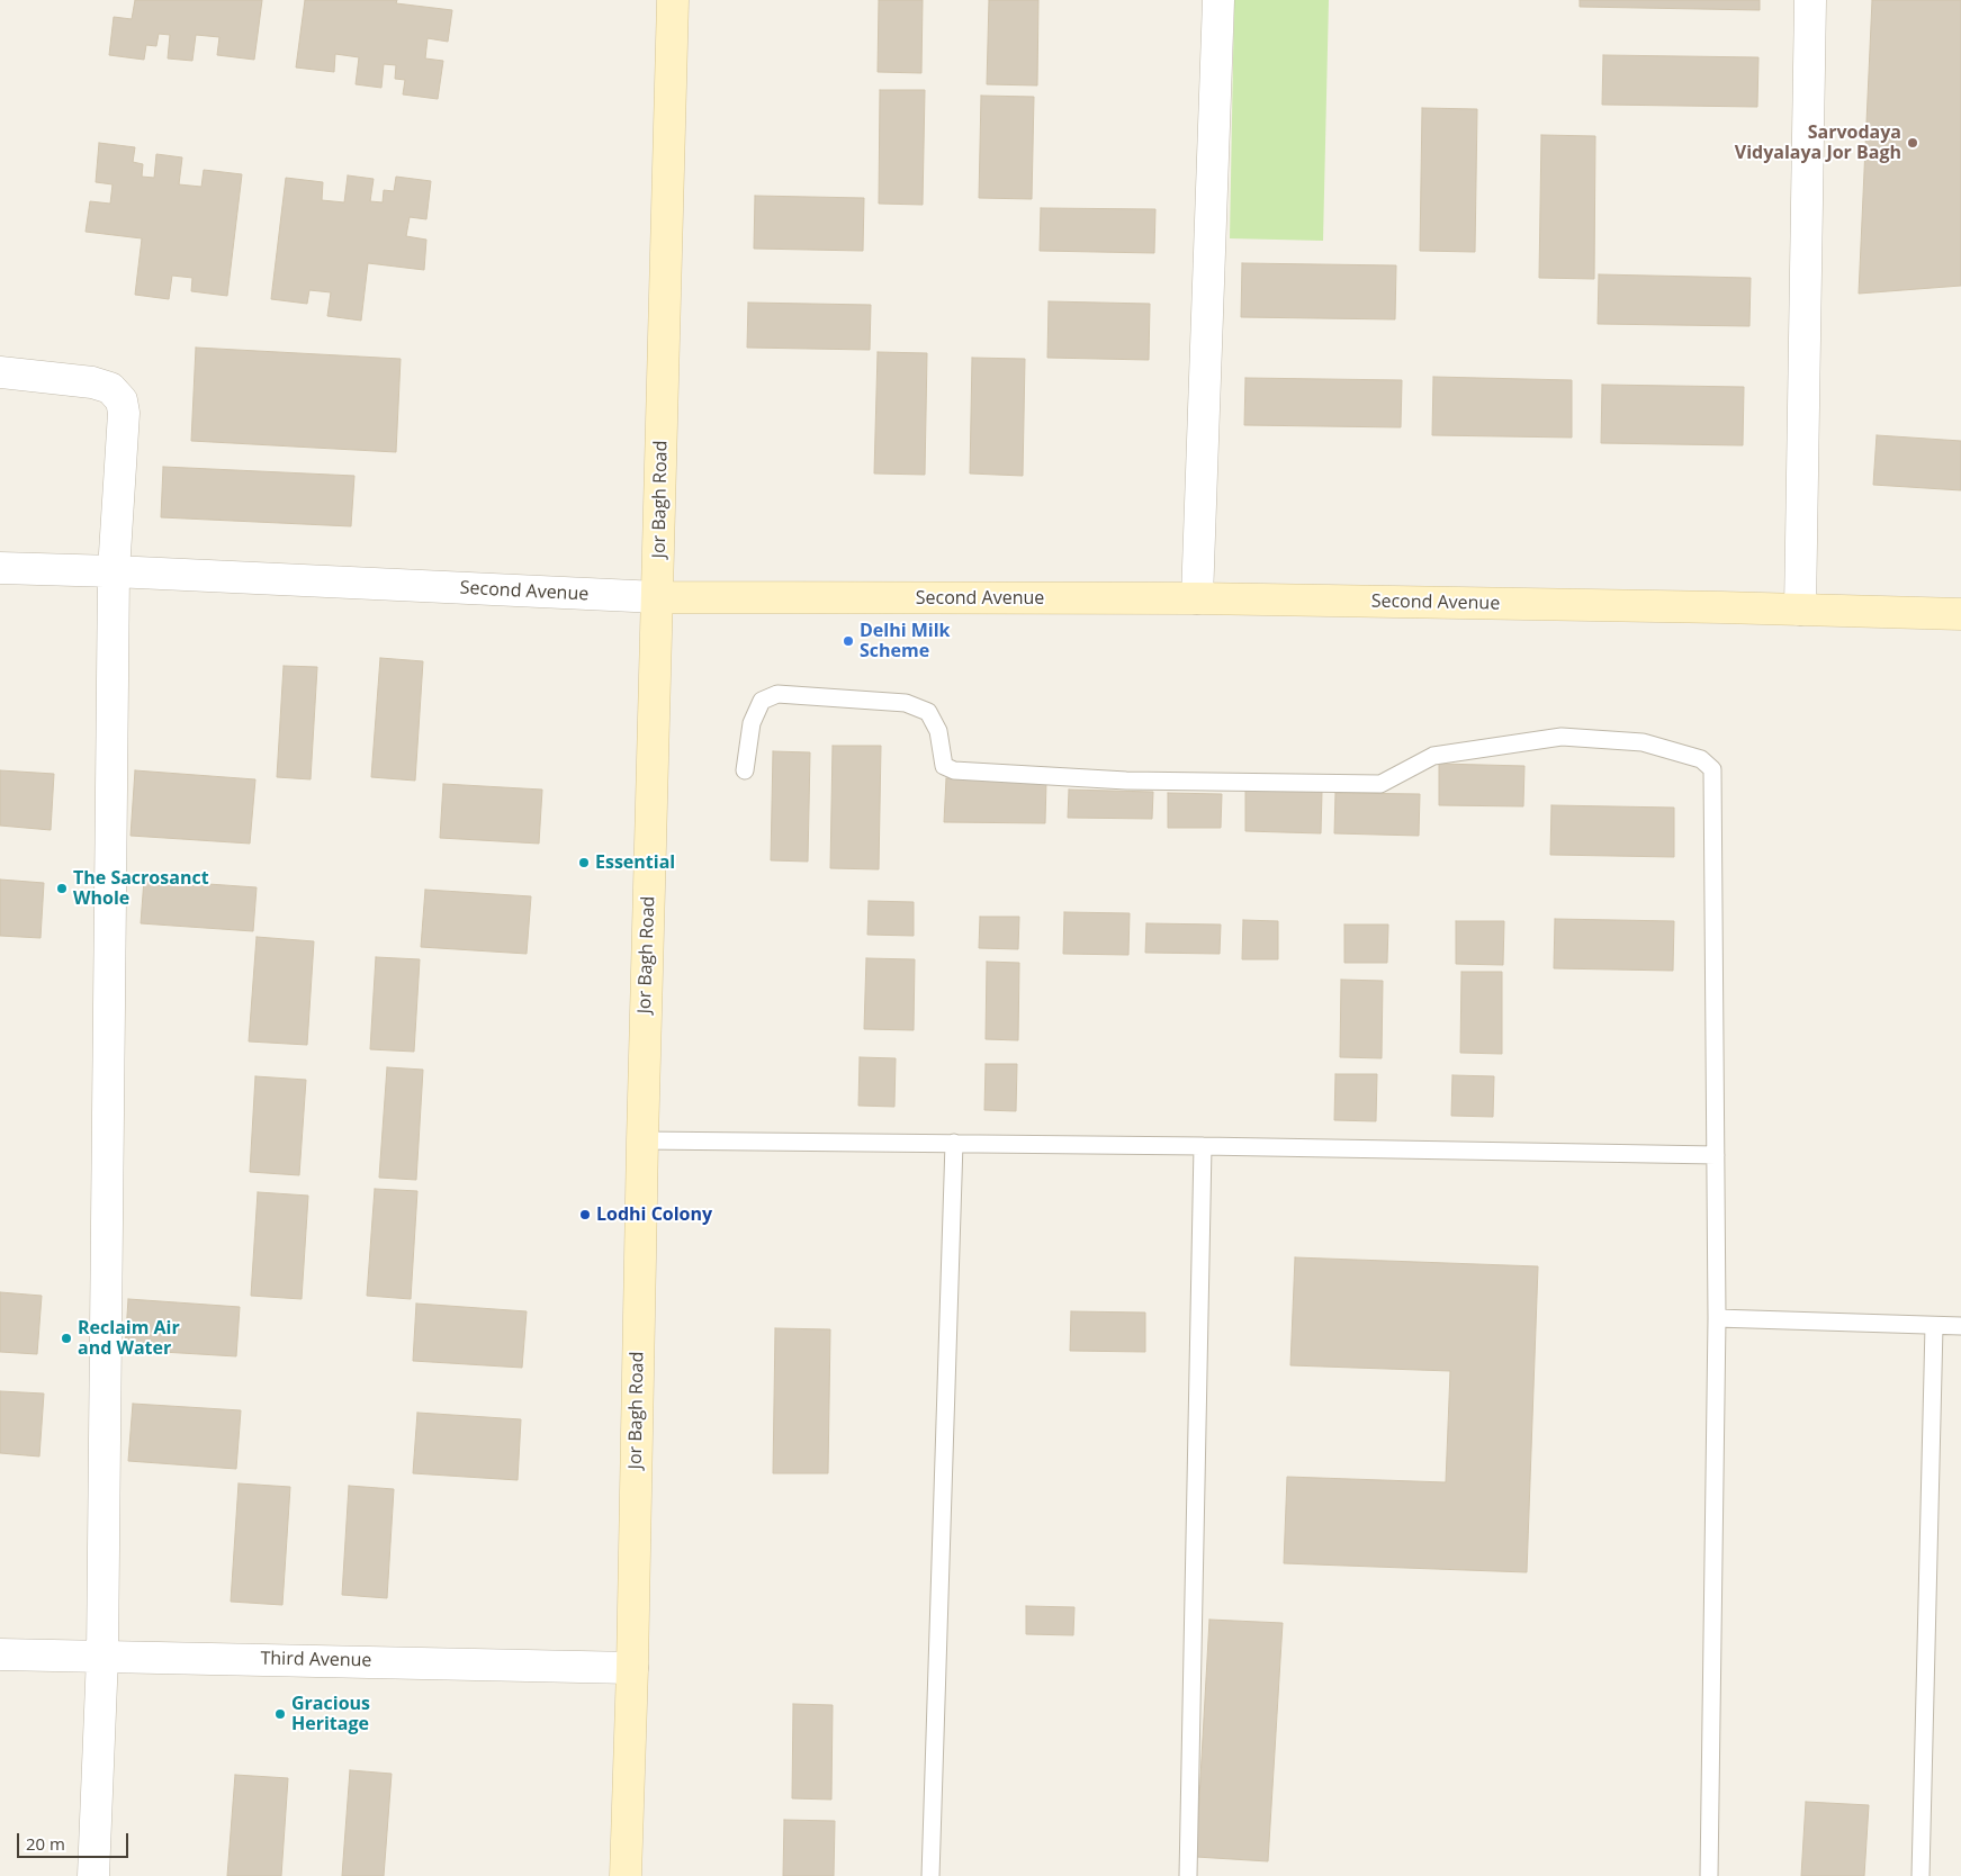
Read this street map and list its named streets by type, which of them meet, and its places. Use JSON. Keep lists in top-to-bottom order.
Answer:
{
  "streets": {
    "street": ["Jor Bagh Road", "Second Avenue", "Third Avenue"]
  },
  "crossings": [
    ["Jor Bagh Road", "Second Avenue"],
    ["Jor Bagh Road", "Third Avenue"]
  ],
  "places": [
    "Sarvodaya Vidyalaya Jor Bagh",
    "Delhi Milk Scheme",
    "Essential",
    "The Sacrosanct Whole",
    "Lodhi Colony",
    "Reclaim Air and Water",
    "Gracious Heritage"
  ],
  "scale_bar": "20 m"
}
